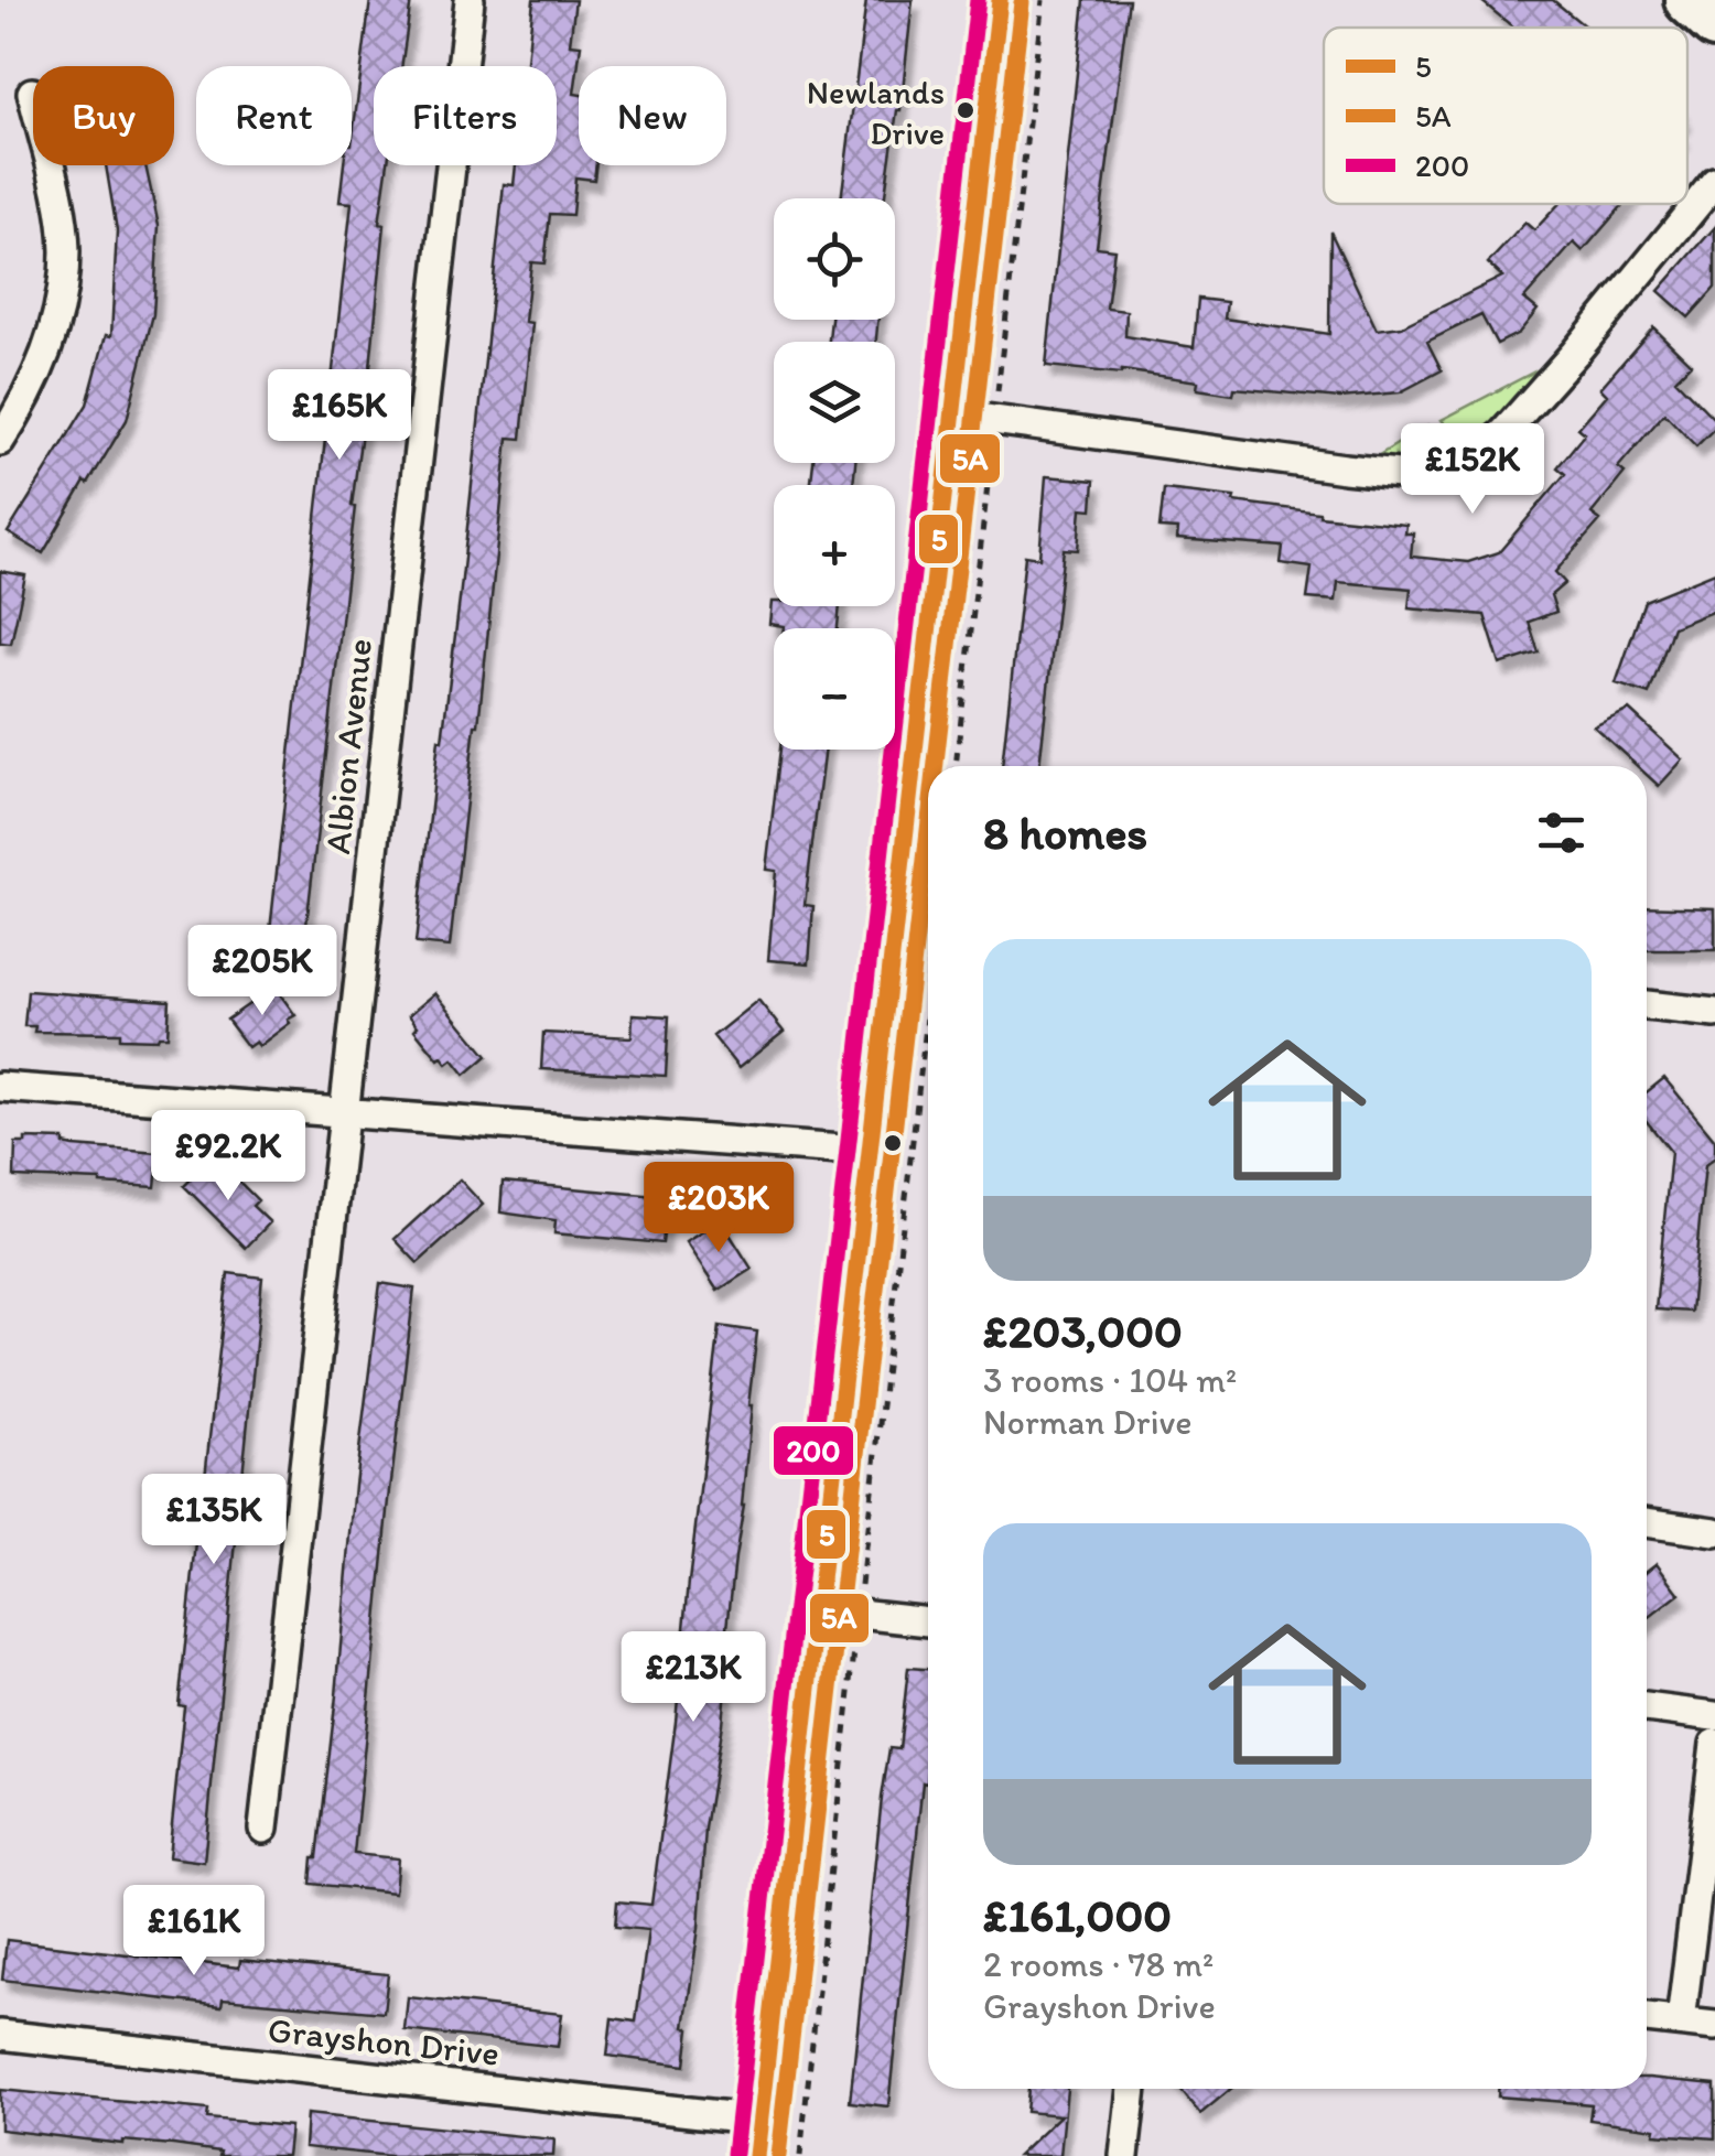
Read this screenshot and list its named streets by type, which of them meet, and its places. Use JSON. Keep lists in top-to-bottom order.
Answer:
{
  "streets": {
    "street": ["Albion Avenue", "Grayshon Drive"]
  },
  "places": ["Newlands Drive"],
  "lines": ["transit line 5", "transit line 200", "transit line 5A"],
  "legend": ["5", "5A", "200"],
  "page": {
    "chip": [
      "Buy",
      "Rent",
      "Filters",
      "New"
    ],
    "map_buttons": ["+", "−"],
    "price": [
      "£165K",
      "£152K",
      "£205K",
      "£92.2K",
      "£203K",
      "£135K",
      "£213K",
      "£161K"
    ],
    "heading": "8 homes",
    "list": [
      {
        "name": "£203,000",
        "note": "3 rooms · 104 m² · Norman Drive"
      },
      {
        "name": "£161,000",
        "note": "2 rooms · 78 m² · Grayshon Drive"
      }
    ]
  }
}
